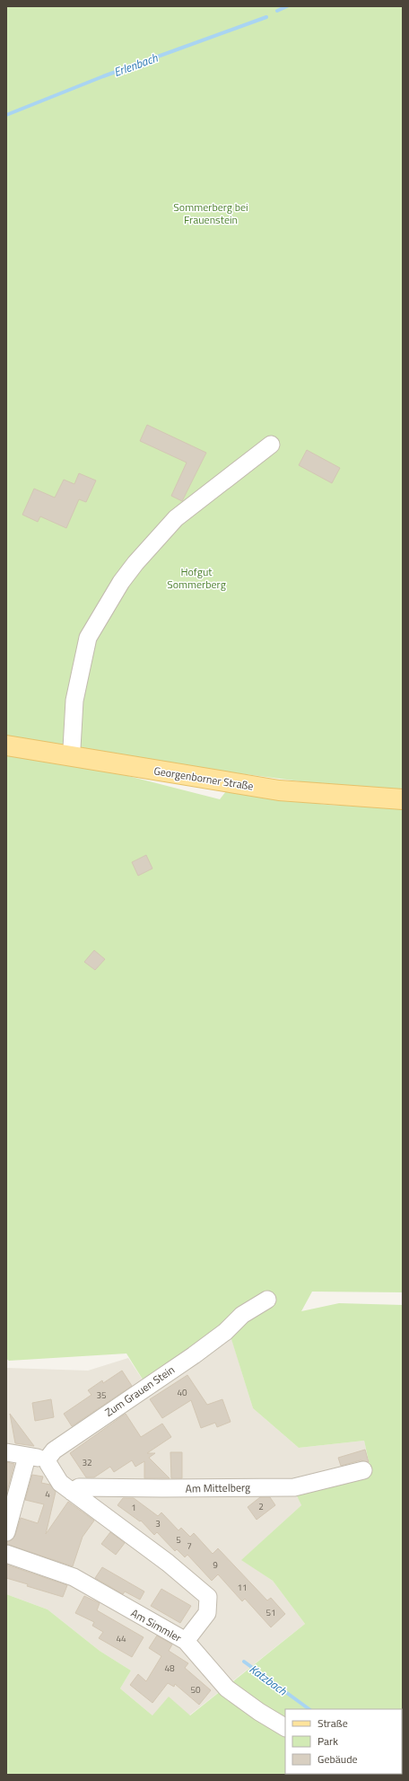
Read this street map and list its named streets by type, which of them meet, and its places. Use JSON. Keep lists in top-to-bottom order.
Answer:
{
  "streets": {
    "main road": ["Georgenborner Straße"],
    "street": ["Zum Grauen Stein", "Am Mittelberg", "Am Simmler"]
  },
  "water": ["Erlenbach", "Katzbach"],
  "parks": ["Sommerberg bei Frauenstein", "Hofgut Sommerberg"],
  "house_numbers": [
    "40",
    "35",
    "32",
    "4",
    "2",
    "1",
    "3",
    "5",
    "7",
    "9",
    "11",
    "51",
    "44",
    "48",
    "50"
  ],
  "legend": ["Straße", "Park", "Gebäude"]
}
